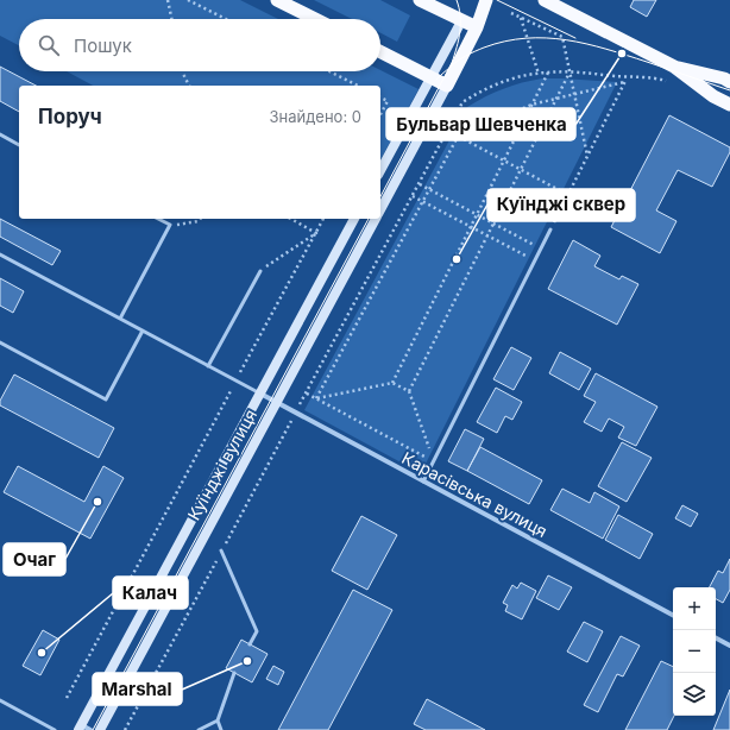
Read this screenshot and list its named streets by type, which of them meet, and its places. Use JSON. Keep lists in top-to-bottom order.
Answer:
{
  "streets": {
    "highway": ["Куїнджі вулиця"],
    "street": ["Карасівська вулиця"]
  },
  "crossings": [
    ["Куїнджі вулиця", "Карасівська вулиця"]
  ],
  "places": [
    "Бульвар Шевченка",
    "Куїнджі сквер",
    "Очаг",
    "Калач",
    "Marshal"
  ],
  "page": {
    "search": "Пошук",
    "heading": ["Поруч", "Знайдено: 0"],
    "map_buttons": ["+", "−"]
  }
}
